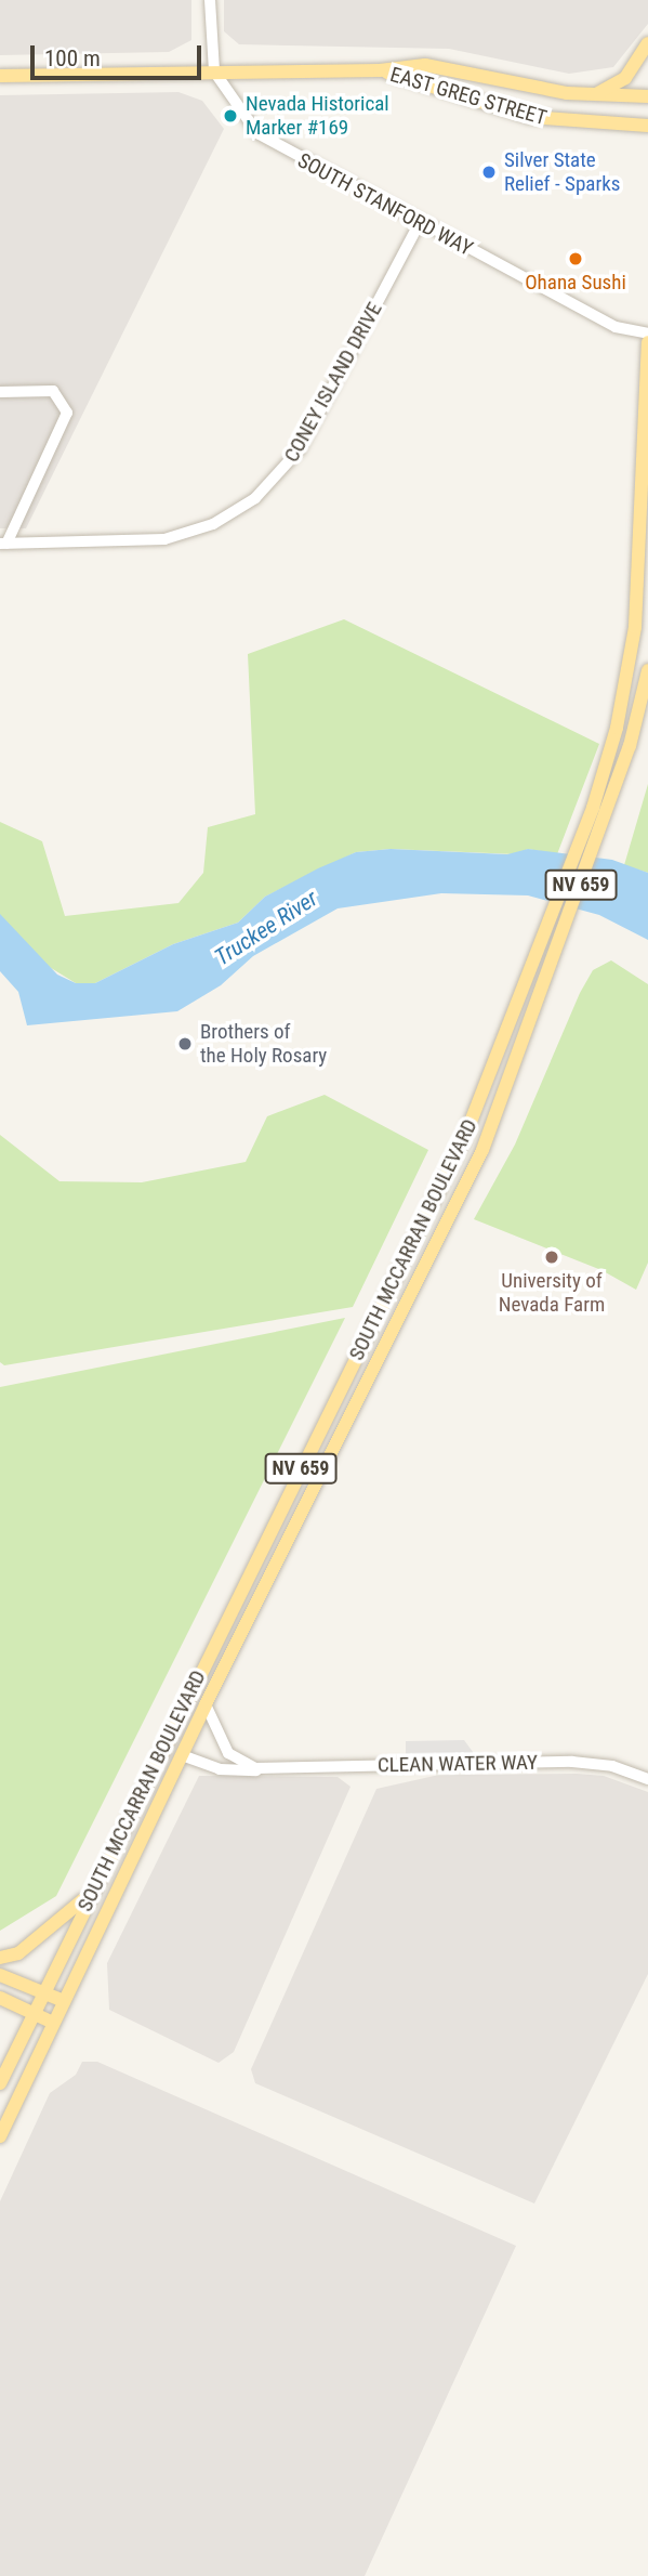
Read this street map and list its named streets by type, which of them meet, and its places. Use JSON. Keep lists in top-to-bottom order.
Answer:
{
  "streets": {
    "main road": ["EAST GREG STREET", "NV 659", "SOUTH MCCARRAN BOULEVARD"],
    "street": ["SOUTH STANFORD WAY", "CONEY ISLAND DRIVE", "CLEAN WATER WAY"]
  },
  "crossings": [
    ["EAST GREG STREET", "SOUTH STANFORD WAY"],
    ["SOUTH STANFORD WAY", "CONEY ISLAND DRIVE"],
    ["SOUTH MCCARRAN BOULEVARD", "CLEAN WATER WAY"]
  ],
  "water": ["Truckee River"],
  "places": [
    "Nevada Historical Marker #169",
    "Silver State Relief - Sparks",
    "Ohana Sushi",
    "Brothers of the Holy Rosary",
    "University of Nevada Farm"
  ],
  "scale_bar": "100 m"
}
